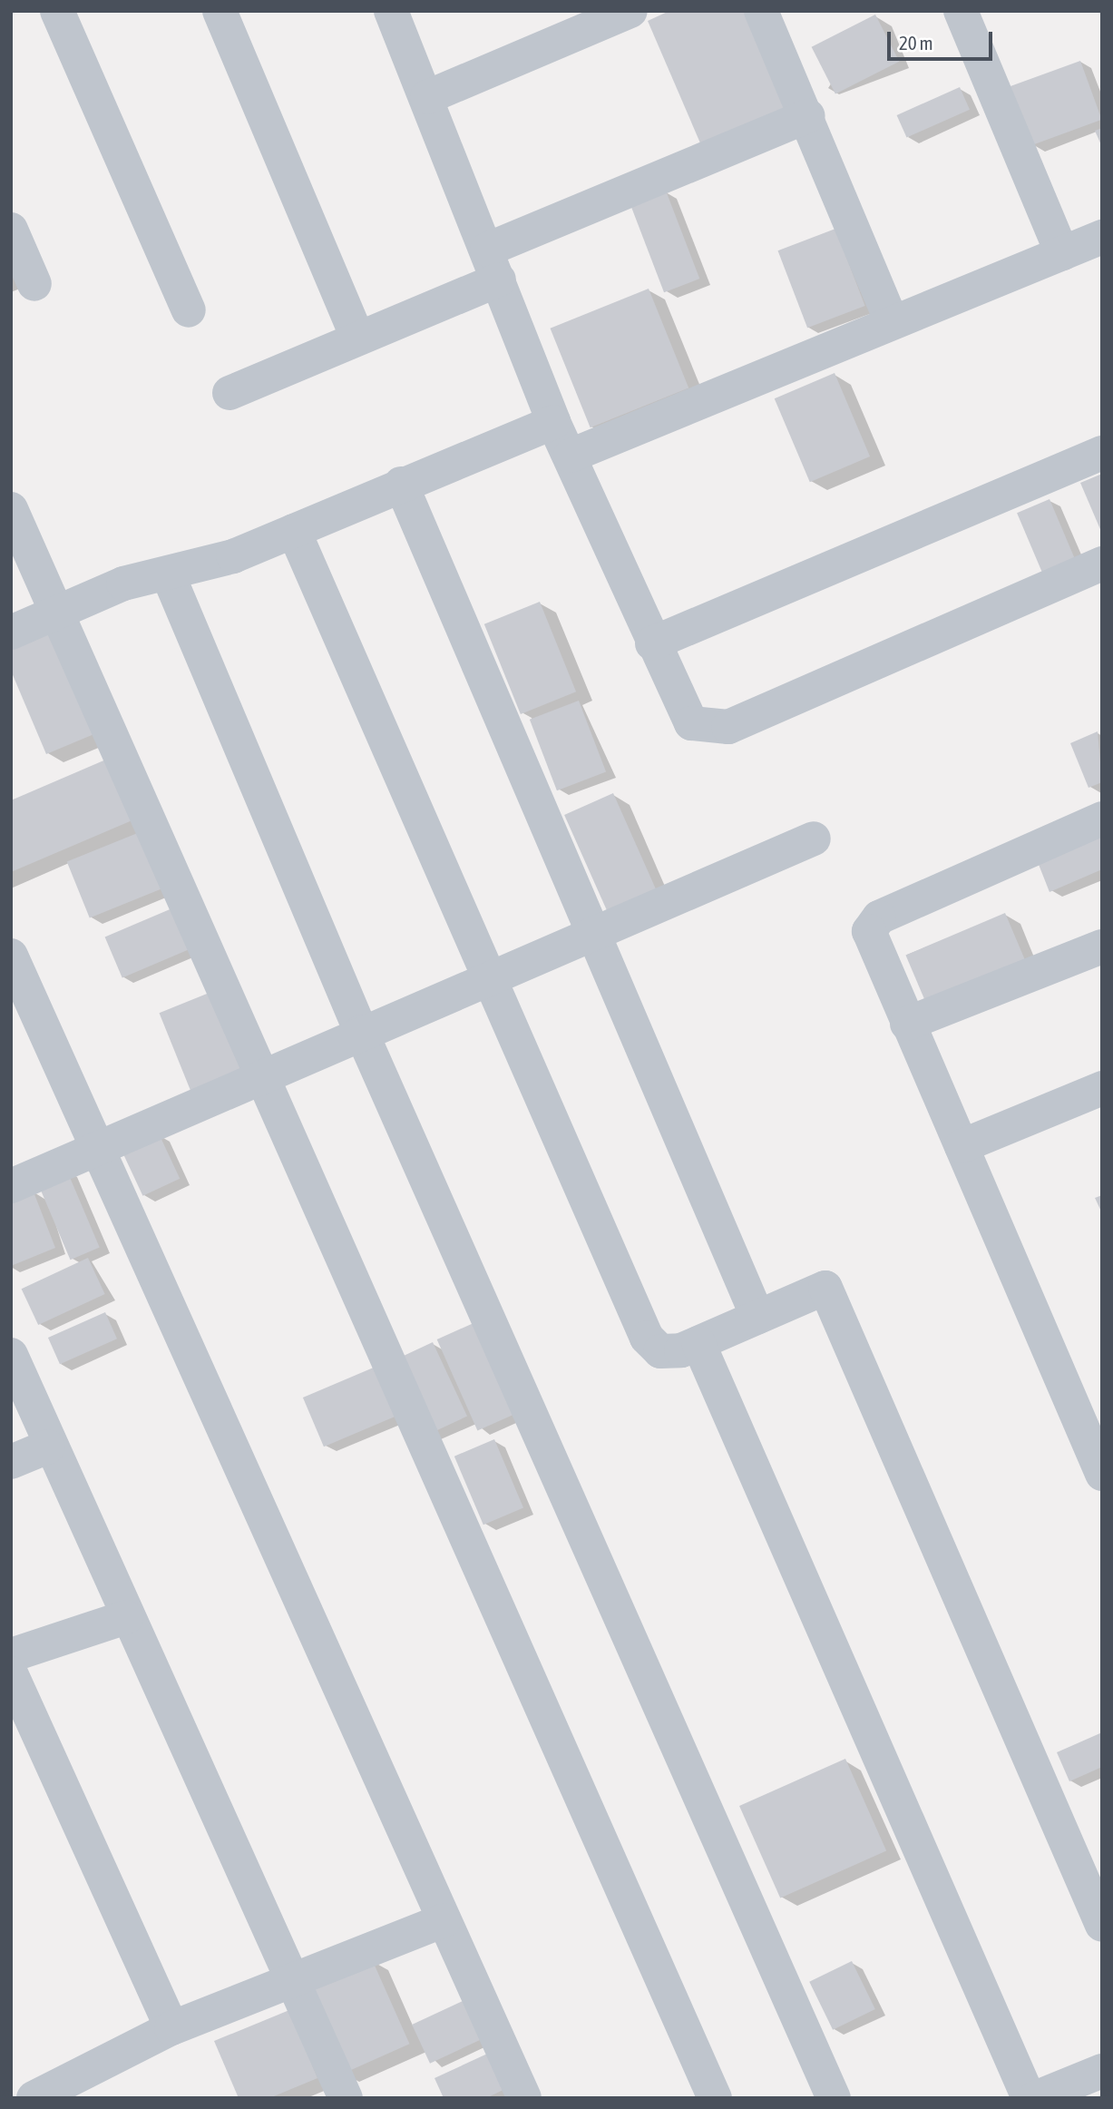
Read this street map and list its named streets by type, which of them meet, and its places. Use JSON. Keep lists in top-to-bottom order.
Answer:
{
  "scale_bar": "20 m"
}
